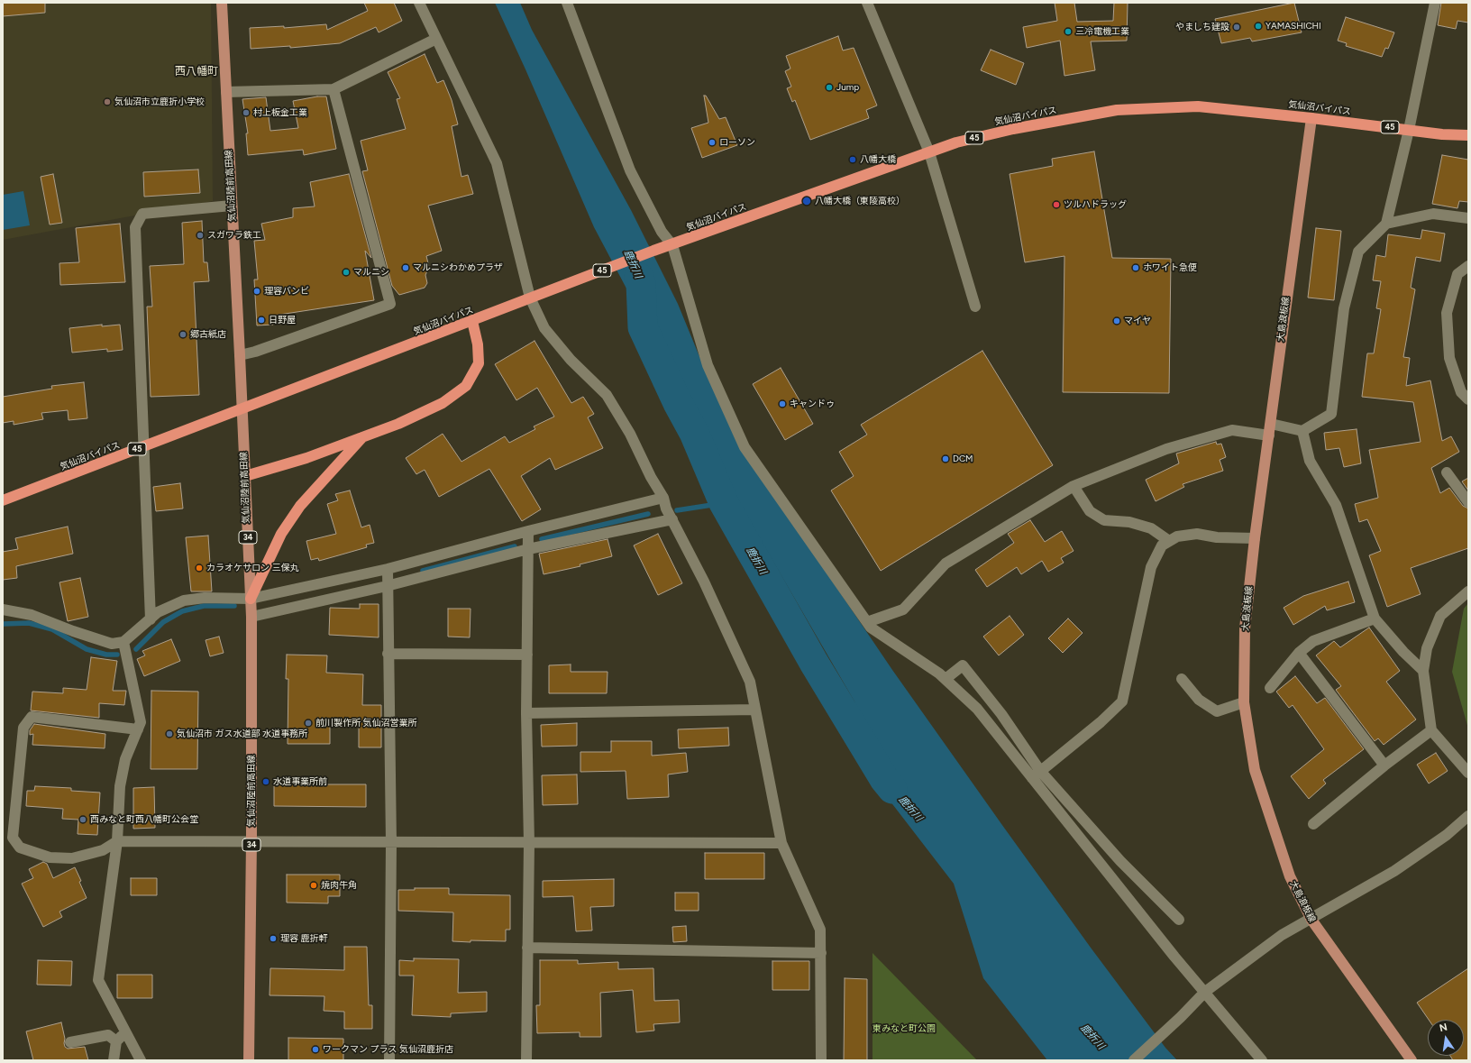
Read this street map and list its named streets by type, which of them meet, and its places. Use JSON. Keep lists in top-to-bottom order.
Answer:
{
  "streets": {
    "highway": ["気仙沼バイパス", "45"],
    "main road": ["気仙沼陸前高田線", "大島浪板線", "34"]
  },
  "crossings": [
    ["気仙沼バイパス", "大島浪板線"]
  ],
  "districts": ["西八幡町"],
  "water": ["鹿折川"],
  "parks": ["東みなと町公園"],
  "places": [
    "YAMASHICHI",
    "やましち建設",
    "三冷電機工業",
    "Jump",
    "気仙沼市立鹿折小学校",
    "村上板金工業",
    "ローソン",
    "八幡大橋",
    "八幡大橋（東陵高校）",
    "ツルハドラッグ",
    "スガワラ鉄工",
    "マルニシわかめプラザ",
    "ホワイト急便",
    "マルニシ",
    "理容バンビ",
    "日野屋",
    "マイヤ",
    "郷古紙店",
    "キャンドゥ",
    "DCM",
    "カラオケサロン 三保丸",
    "前川製作所 気仙沼営業所",
    "気仙沼市 ガス水道部 水道事務所",
    "水道事業所前",
    "西みなと町西八幡町公会堂",
    "焼肉牛角",
    "理容 鹿折軒",
    "ワークマン プラス 気仙沼鹿折店"
  ],
  "north": "top"
}
